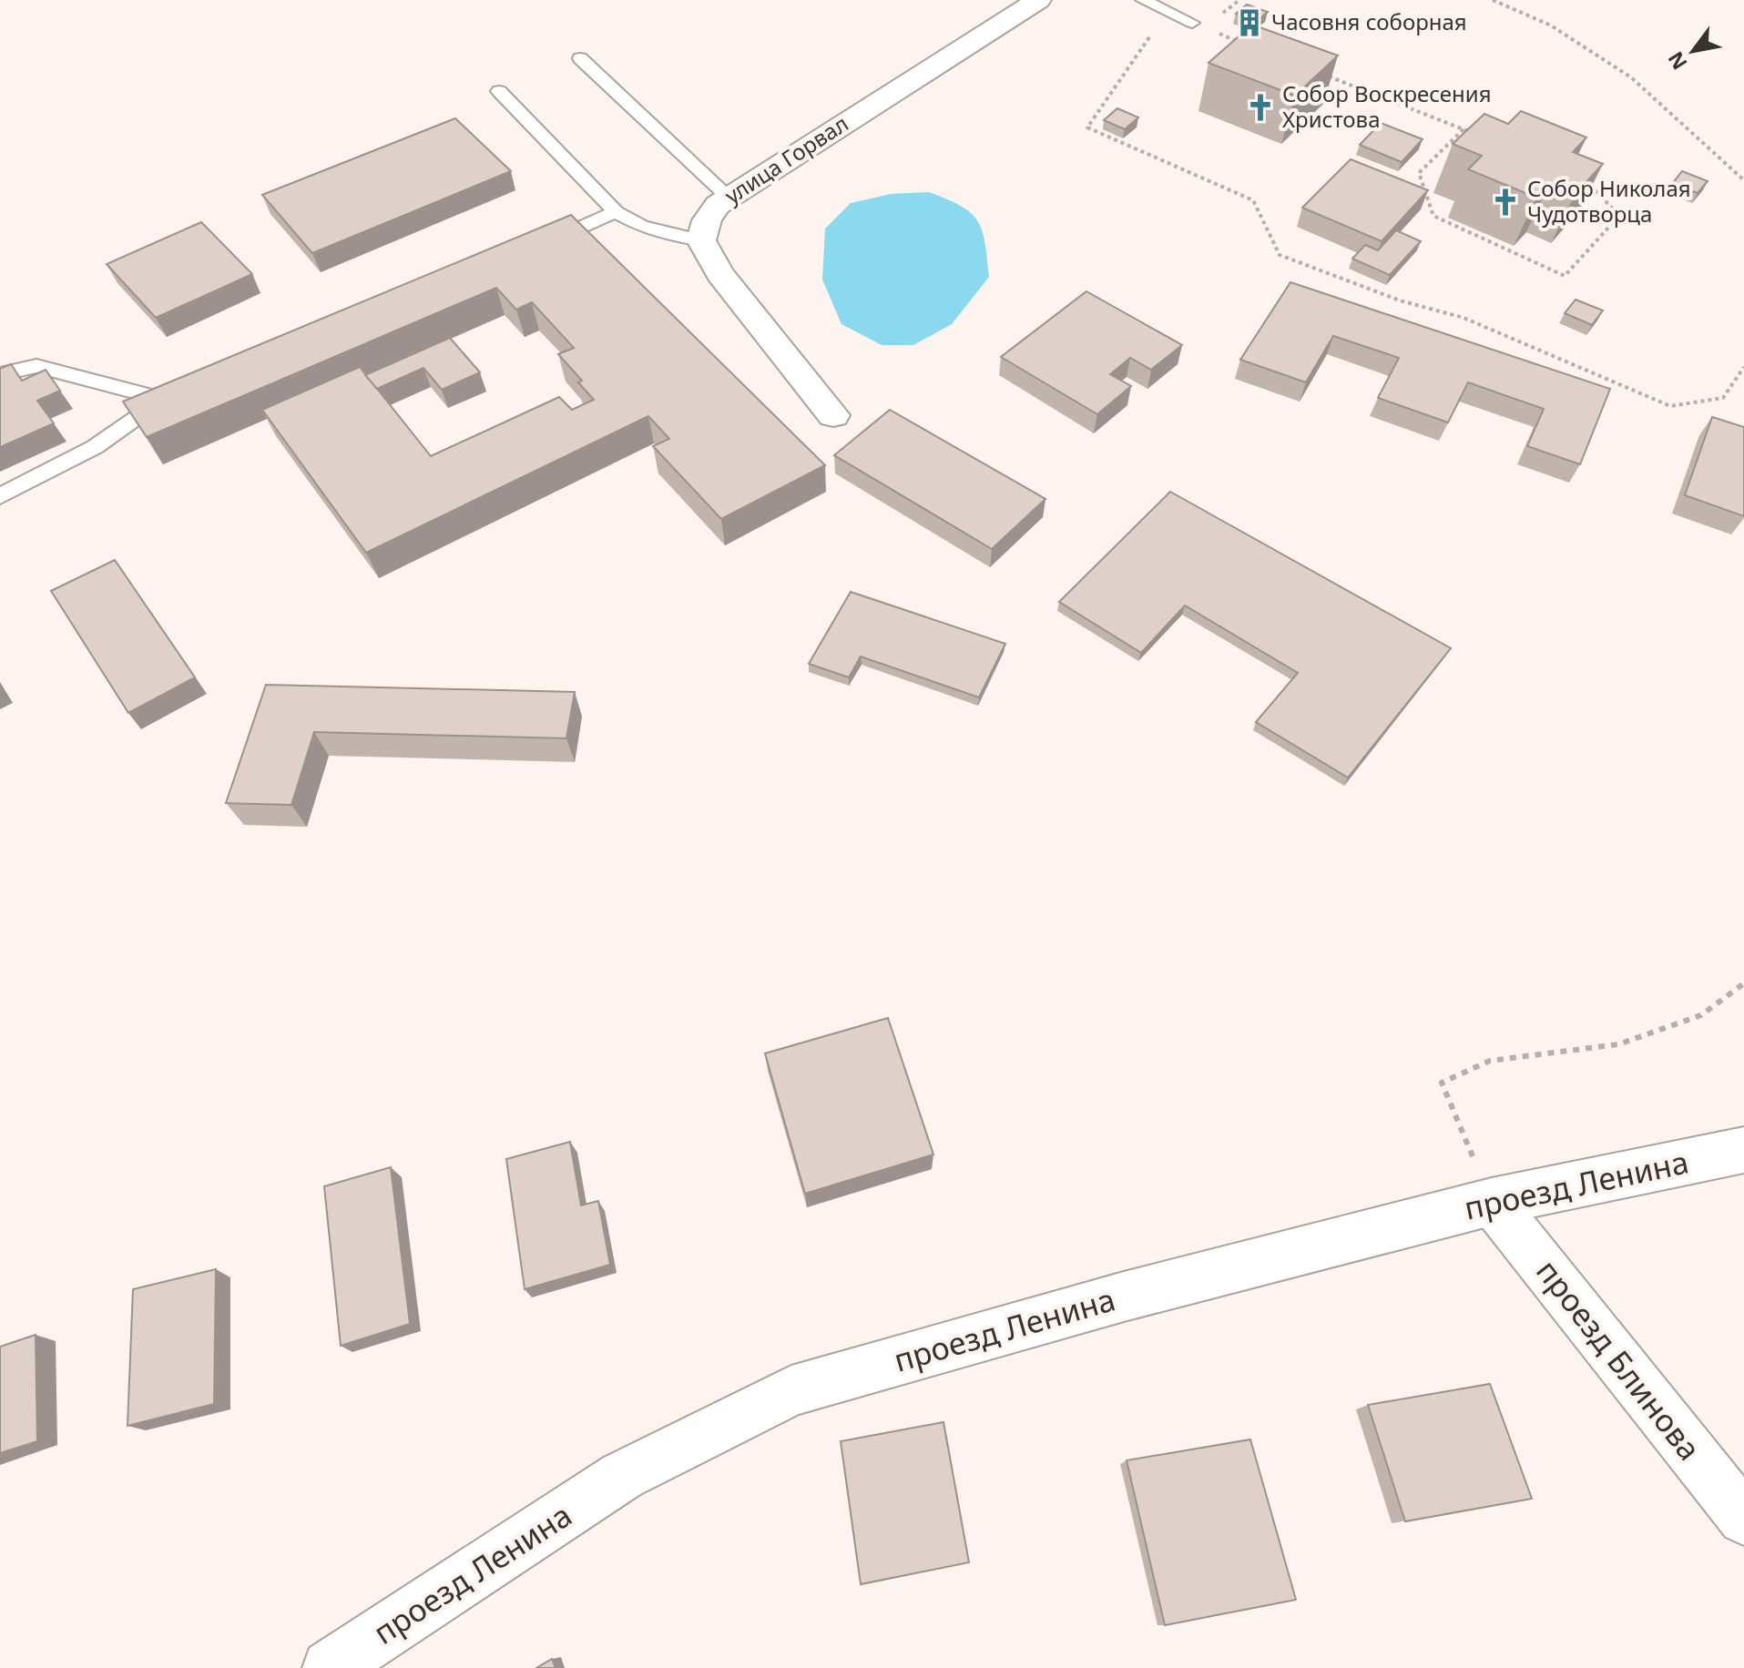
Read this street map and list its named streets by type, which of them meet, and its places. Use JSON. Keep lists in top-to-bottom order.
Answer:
{
  "streets": {
    "street": ["улица Горвал", "проезд Ленина", "проезд Блинова"]
  },
  "crossings": [
    ["проезд Ленина", "проезд Блинова"]
  ],
  "places": {
    "building": ["Часовня соборная"],
    "church": ["Собор Воскресения Христова", "Собор Николая Чудотворца"]
  },
  "north": "bottom left"
}
